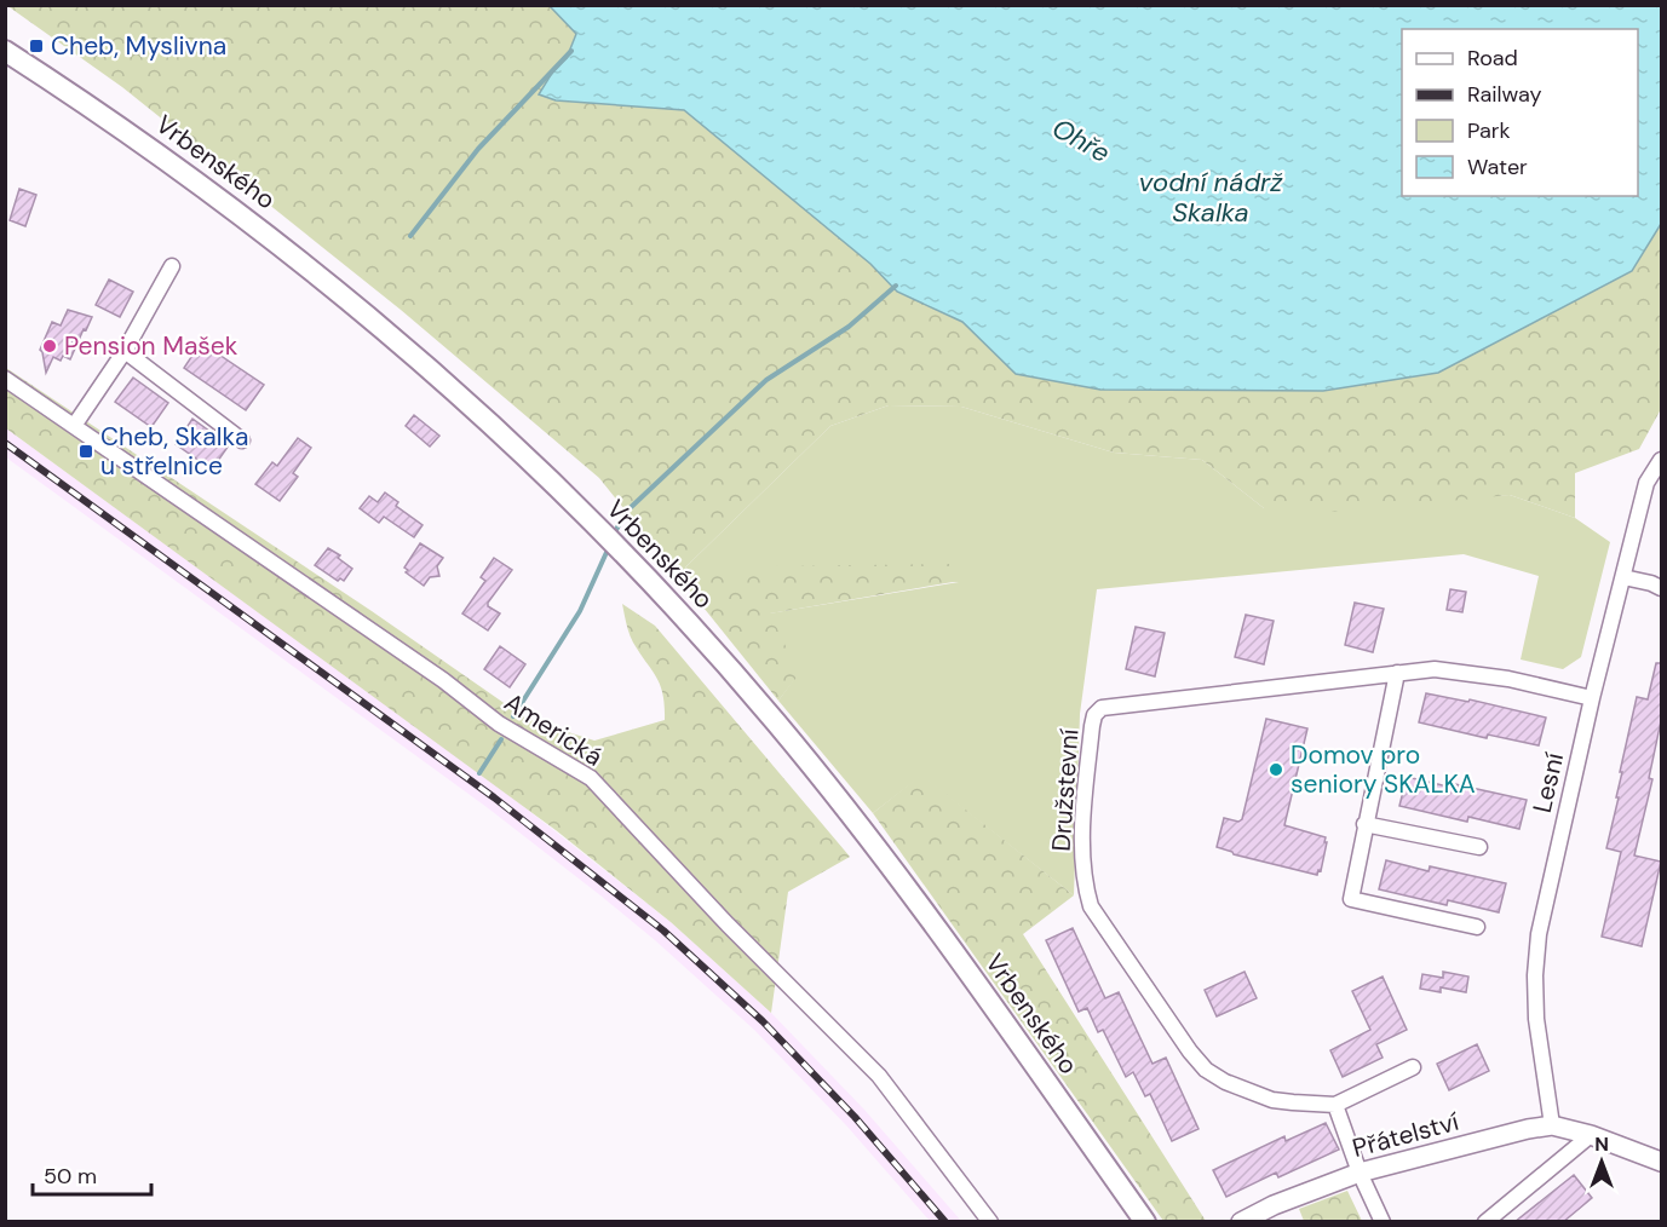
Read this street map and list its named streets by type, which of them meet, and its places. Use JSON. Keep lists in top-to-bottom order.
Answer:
{
  "streets": {
    "main road": ["Vrbenského"],
    "street": [
      "Americká",
      "Lesní",
      "Družstevní",
      "Přátelství"
    ]
  },
  "crossings": [
    ["Lesní", "Družstevní"],
    ["Lesní", "Přátelství"]
  ],
  "water": ["Ohře", "vodní nádrž Skalka"],
  "places": {
    "transit": ["Cheb, Myslivna", "Cheb, Skalka u střelnice"],
    "other": ["Pension Mašek", "Domov pro seniory SKALKA"]
  },
  "legend": [
    "Road",
    "Railway",
    "Park",
    "Water"
  ],
  "scale_bar": "50 m",
  "north": "top"
}
